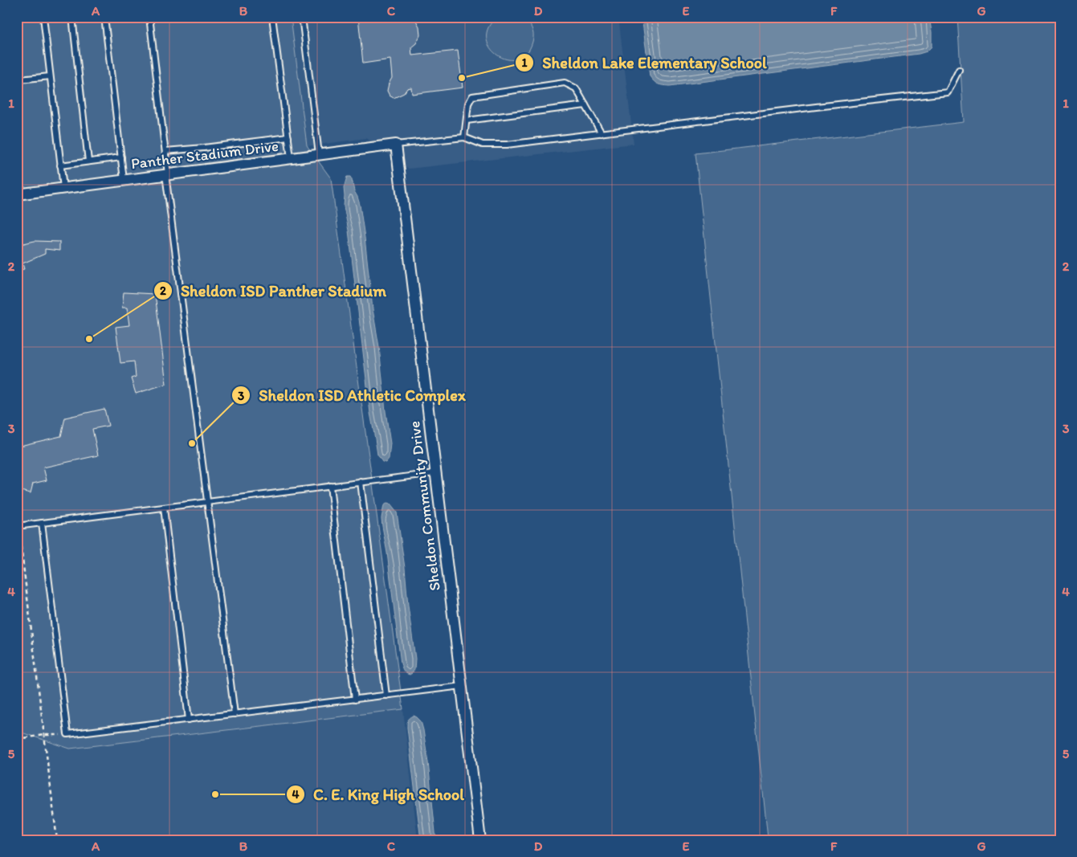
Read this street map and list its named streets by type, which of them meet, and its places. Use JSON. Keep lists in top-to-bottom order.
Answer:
{
  "streets": {
    "street": ["Panther Stadium Drive", "Sheldon Community Drive"]
  },
  "crossings": [
    ["Panther Stadium Drive", "Sheldon Community Drive"]
  ],
  "places": [
    "Sheldon Lake Elementary School",
    "Sheldon ISD Panther Stadium",
    "Sheldon ISD Athletic Complex",
    "C. E. King High School"
  ],
  "grid": {
    "columns": [
      "A",
      "B",
      "C",
      "D",
      "E",
      "F",
      "G"
    ],
    "rows": [
      "1",
      "2",
      "3",
      "4",
      "5"
    ]
  }
}
